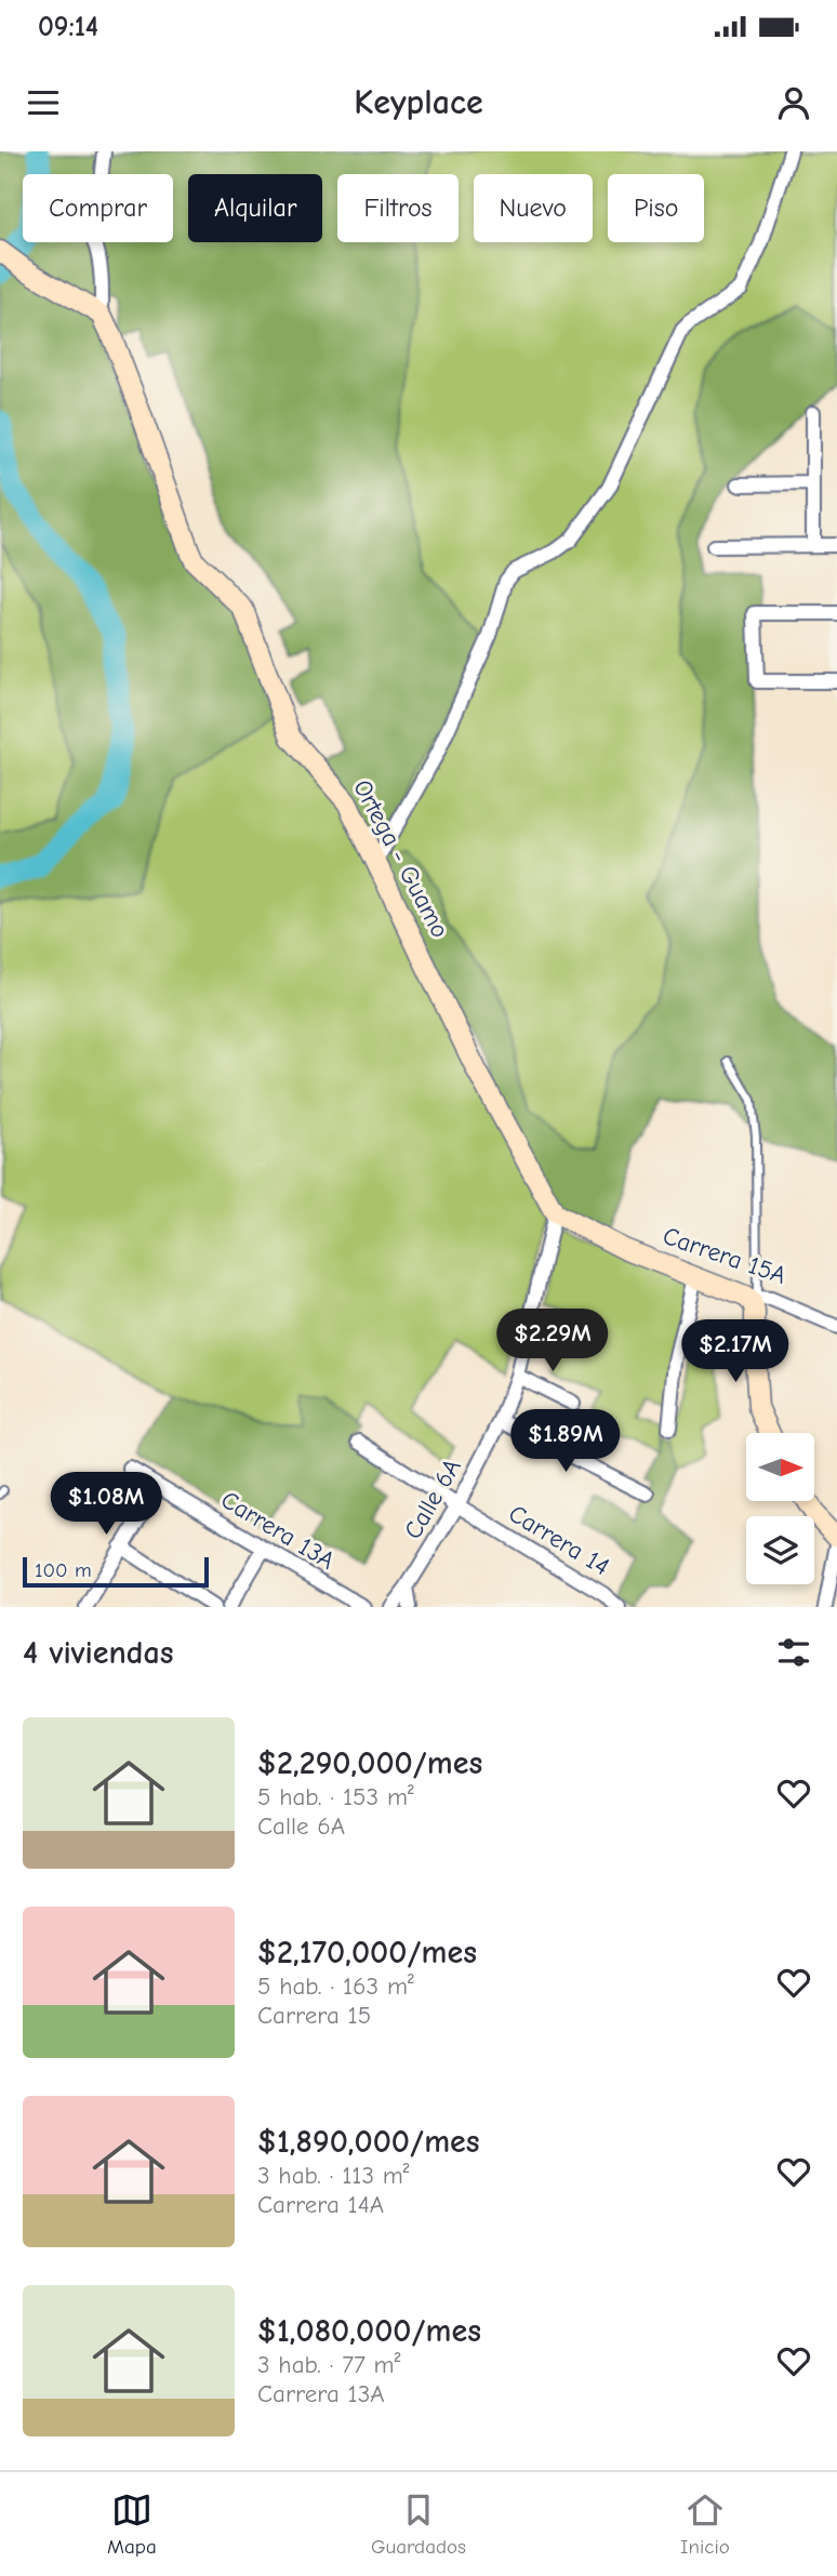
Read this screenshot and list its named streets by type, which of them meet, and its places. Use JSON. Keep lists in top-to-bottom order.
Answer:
{
  "streets": {
    "street": [
      "Ortega - Guamo",
      "Carrera 15A",
      "Calle 6A",
      "Carrera 13A",
      "Carrera 14"
    ]
  },
  "crossings": [
    ["Ortega - Guamo", "Carrera 15A"],
    ["Ortega - Guamo", "Calle 6A"],
    ["Carrera 15A", "Calle 6A"],
    ["Calle 6A", "Carrera 14"]
  ],
  "scale_bar": "100 m",
  "north": "right",
  "page": {
    "status": "09:14",
    "header": "Keyplace",
    "chip": [
      "Comprar",
      "Alquilar",
      "Filtros",
      "Nuevo",
      "Piso"
    ],
    "price": [
      "$2.29M",
      "$2.17M",
      "$1.89M",
      "$1.08M"
    ],
    "scale": "100 m",
    "heading": "4 viviendas",
    "list": [
      {
        "name": "$2,290,000/mes",
        "note": "5 hab. · 153 m² · Calle 6A"
      },
      {
        "name": "$2,170,000/mes",
        "note": "5 hab. · 163 m² · Carrera 15"
      },
      {
        "name": "$1,890,000/mes",
        "note": "3 hab. · 113 m² · Carrera 14A"
      },
      {
        "name": "$1,080,000/mes",
        "note": "3 hab. · 77 m² · Carrera 13A"
      }
    ],
    "tabs": ["Mapa", "Guardados", "Inicio"]
  }
}
